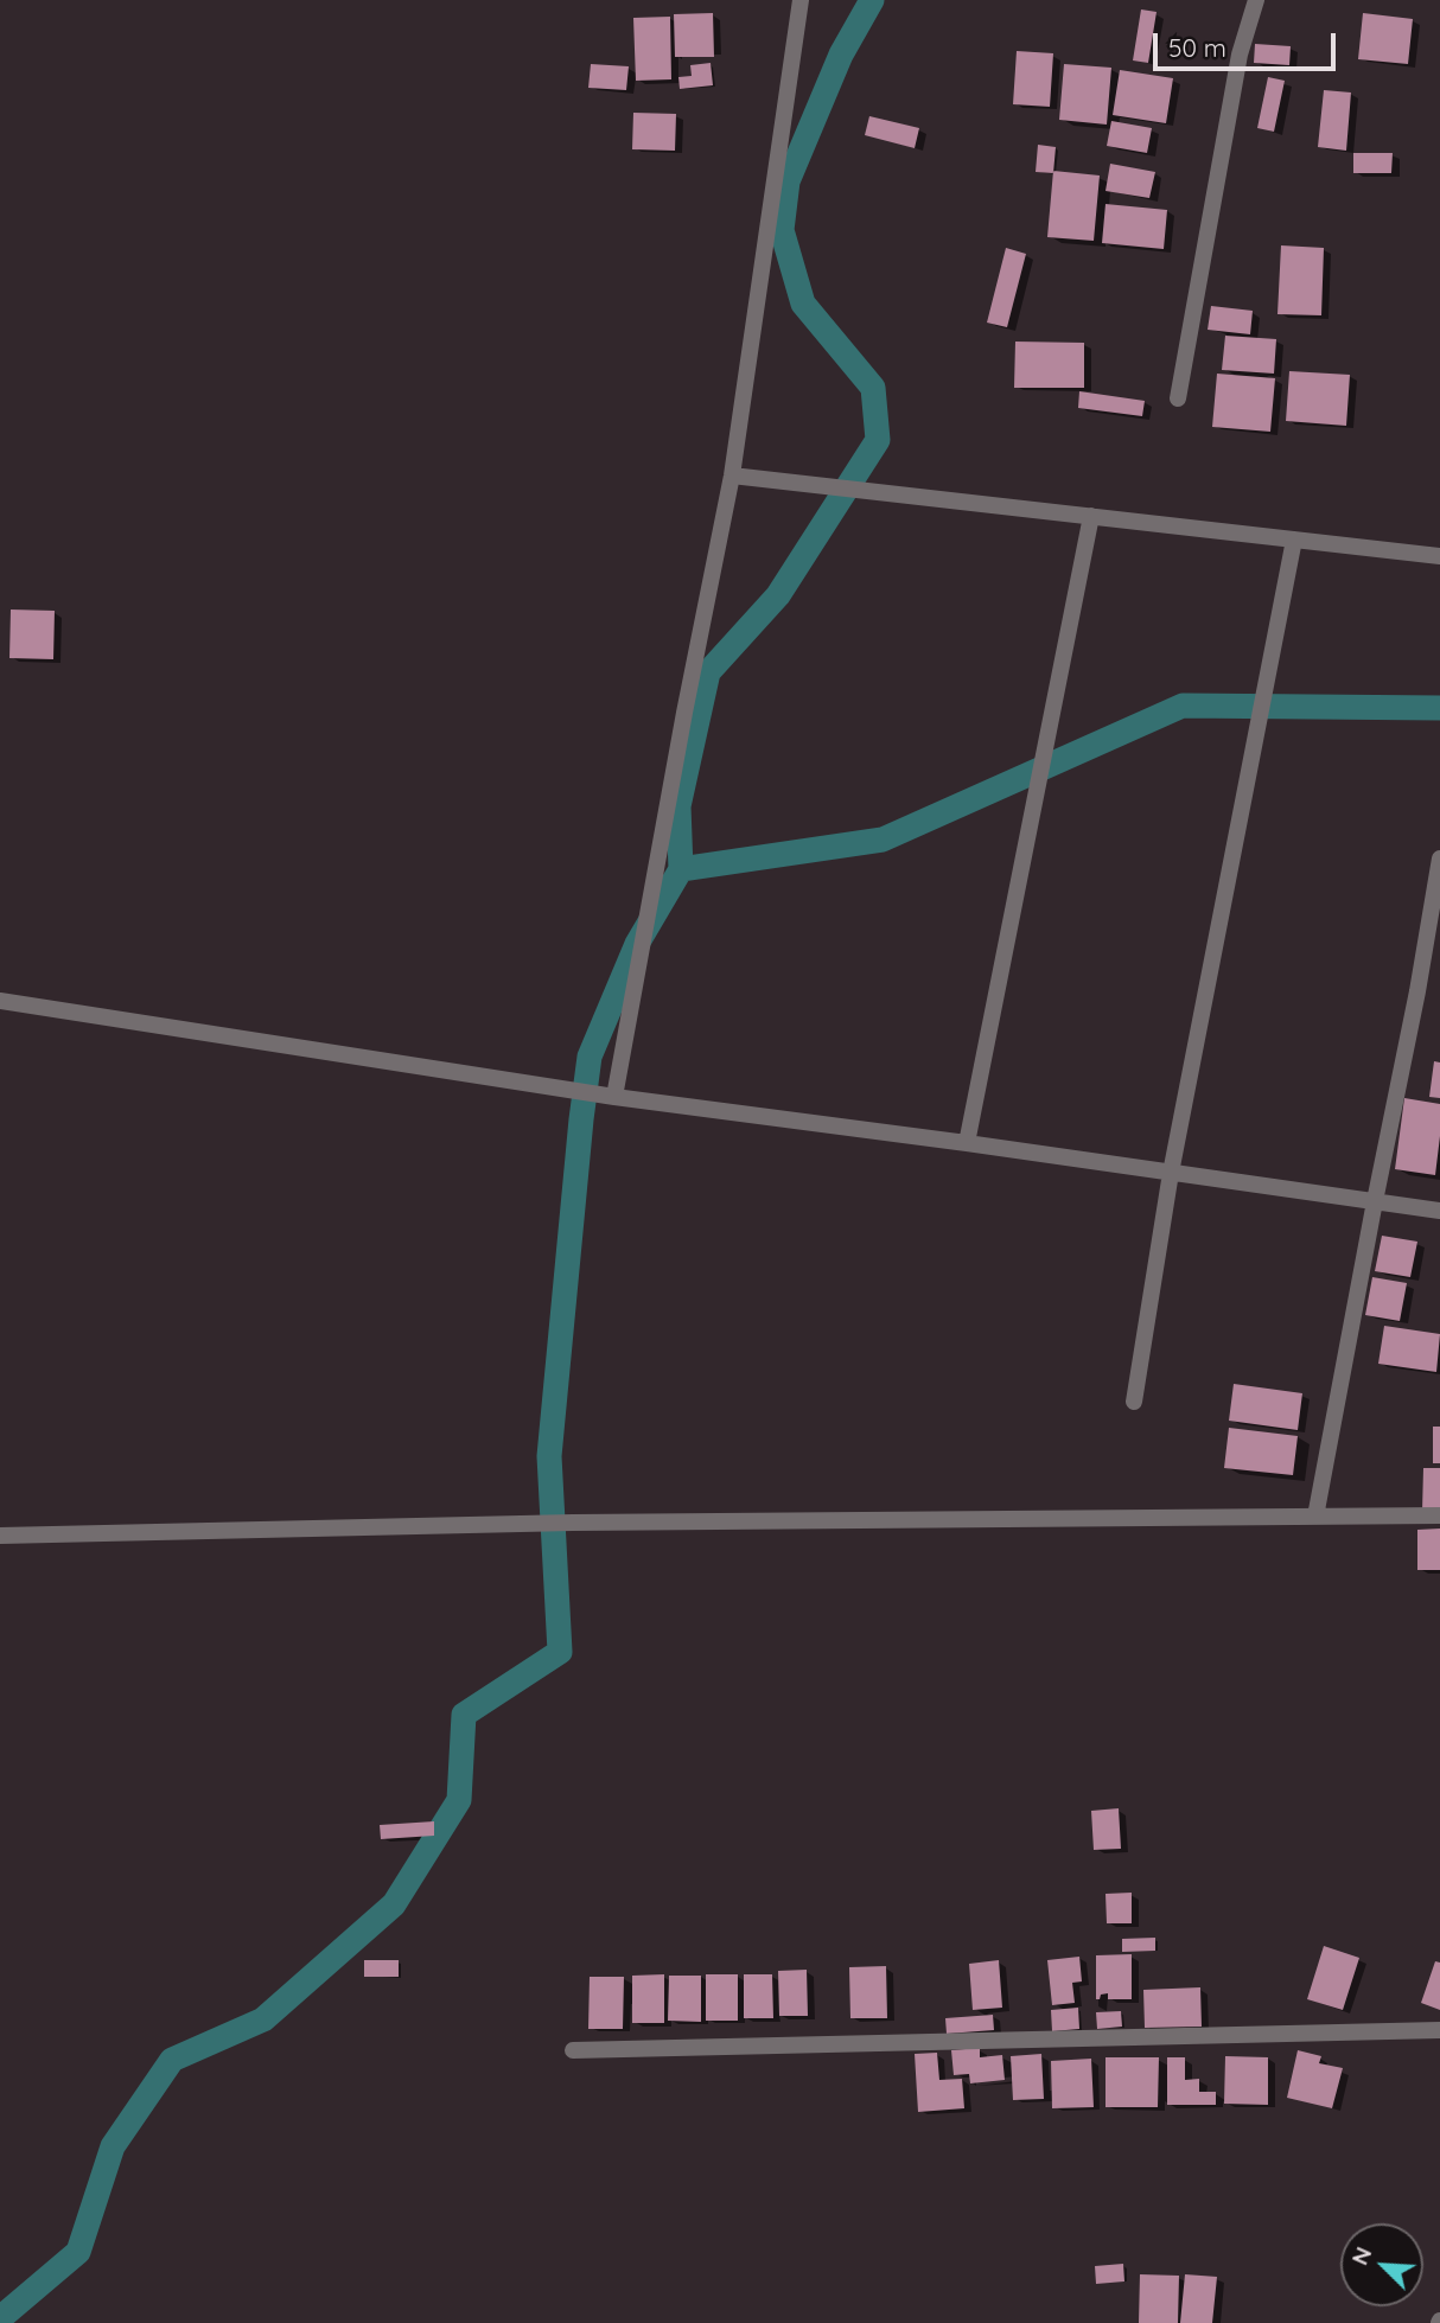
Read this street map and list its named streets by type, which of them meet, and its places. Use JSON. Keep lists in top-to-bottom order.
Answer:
{
  "scale_bar": "50 m",
  "north": "top left"
}
